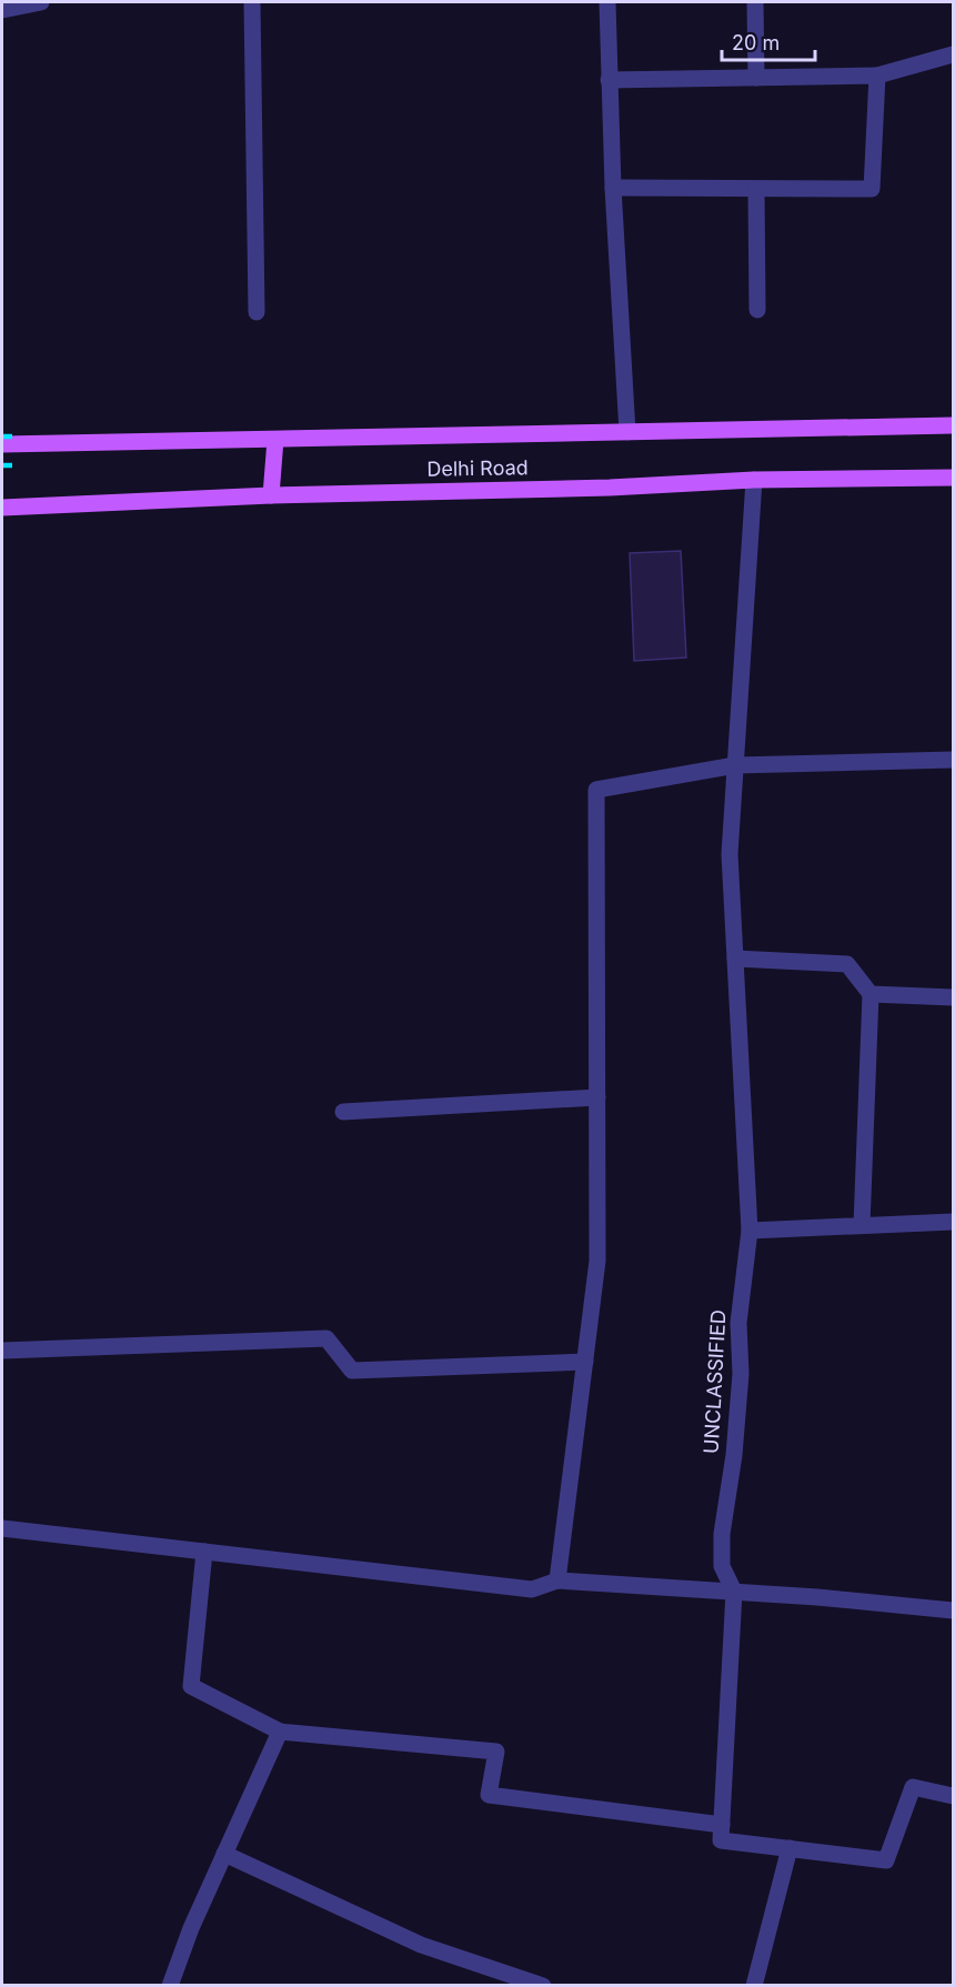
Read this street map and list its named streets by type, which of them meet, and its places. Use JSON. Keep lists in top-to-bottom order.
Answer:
{
  "streets": {
    "main road": ["Delhi Road"],
    "street": ["UNCLASSIFIED"]
  },
  "crossings": [
    ["Delhi Road", "UNCLASSIFIED"]
  ],
  "scale_bar": "20 m"
}
